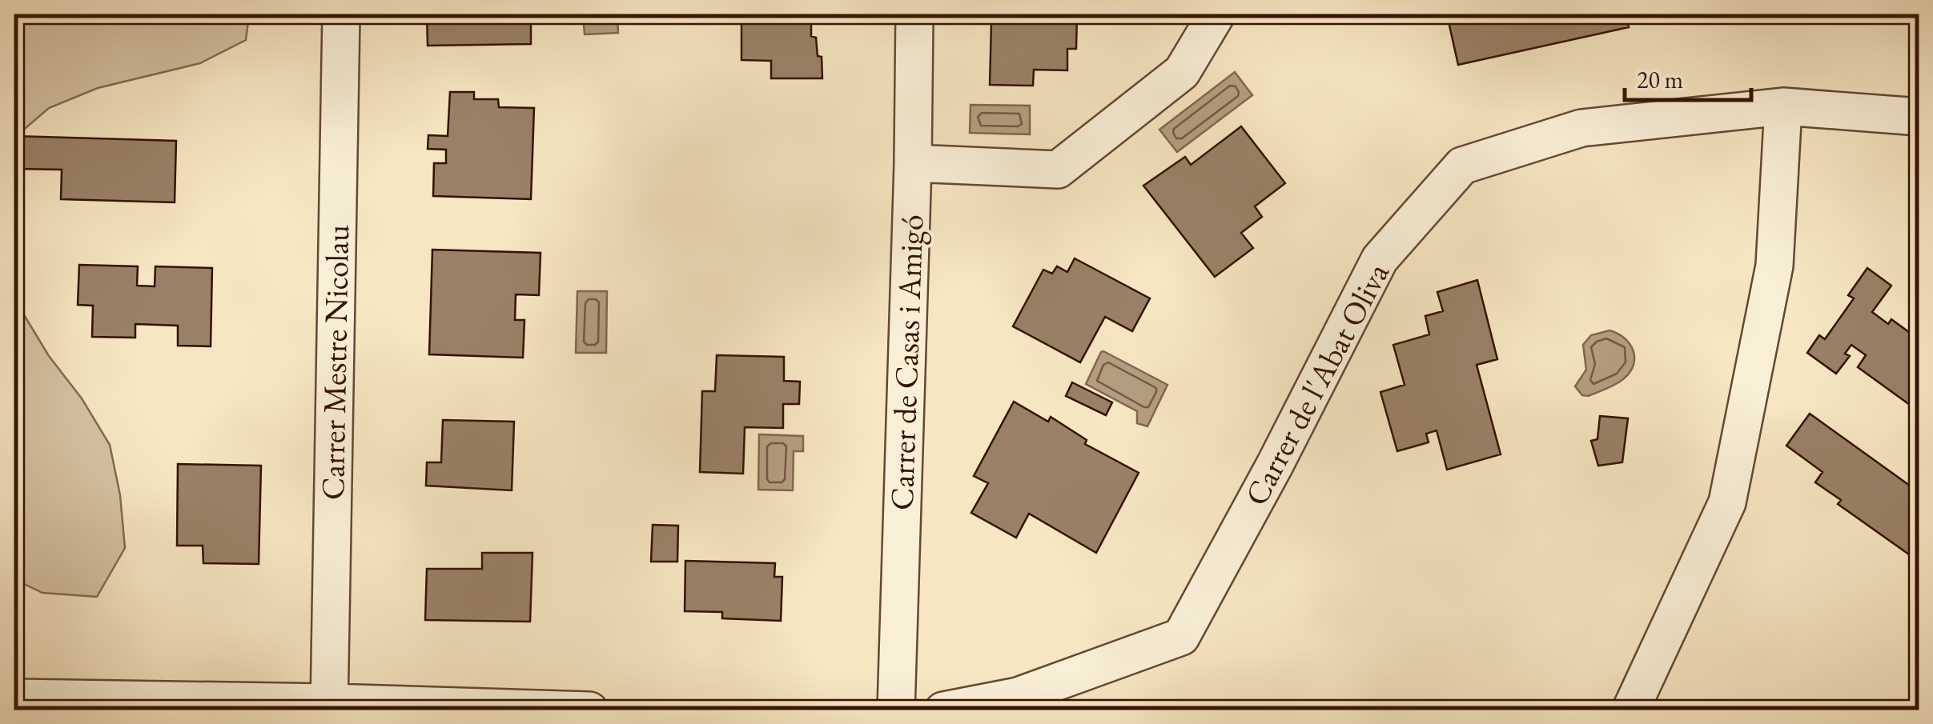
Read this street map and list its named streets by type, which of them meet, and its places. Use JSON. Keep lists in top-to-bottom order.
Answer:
{
  "streets": {
    "street": ["Carrer Mestre Nicolau", "Carrer de Casas i Amigó", "Carrer de l'Abat Oliva"]
  },
  "scale_bar": "20 m"
}
